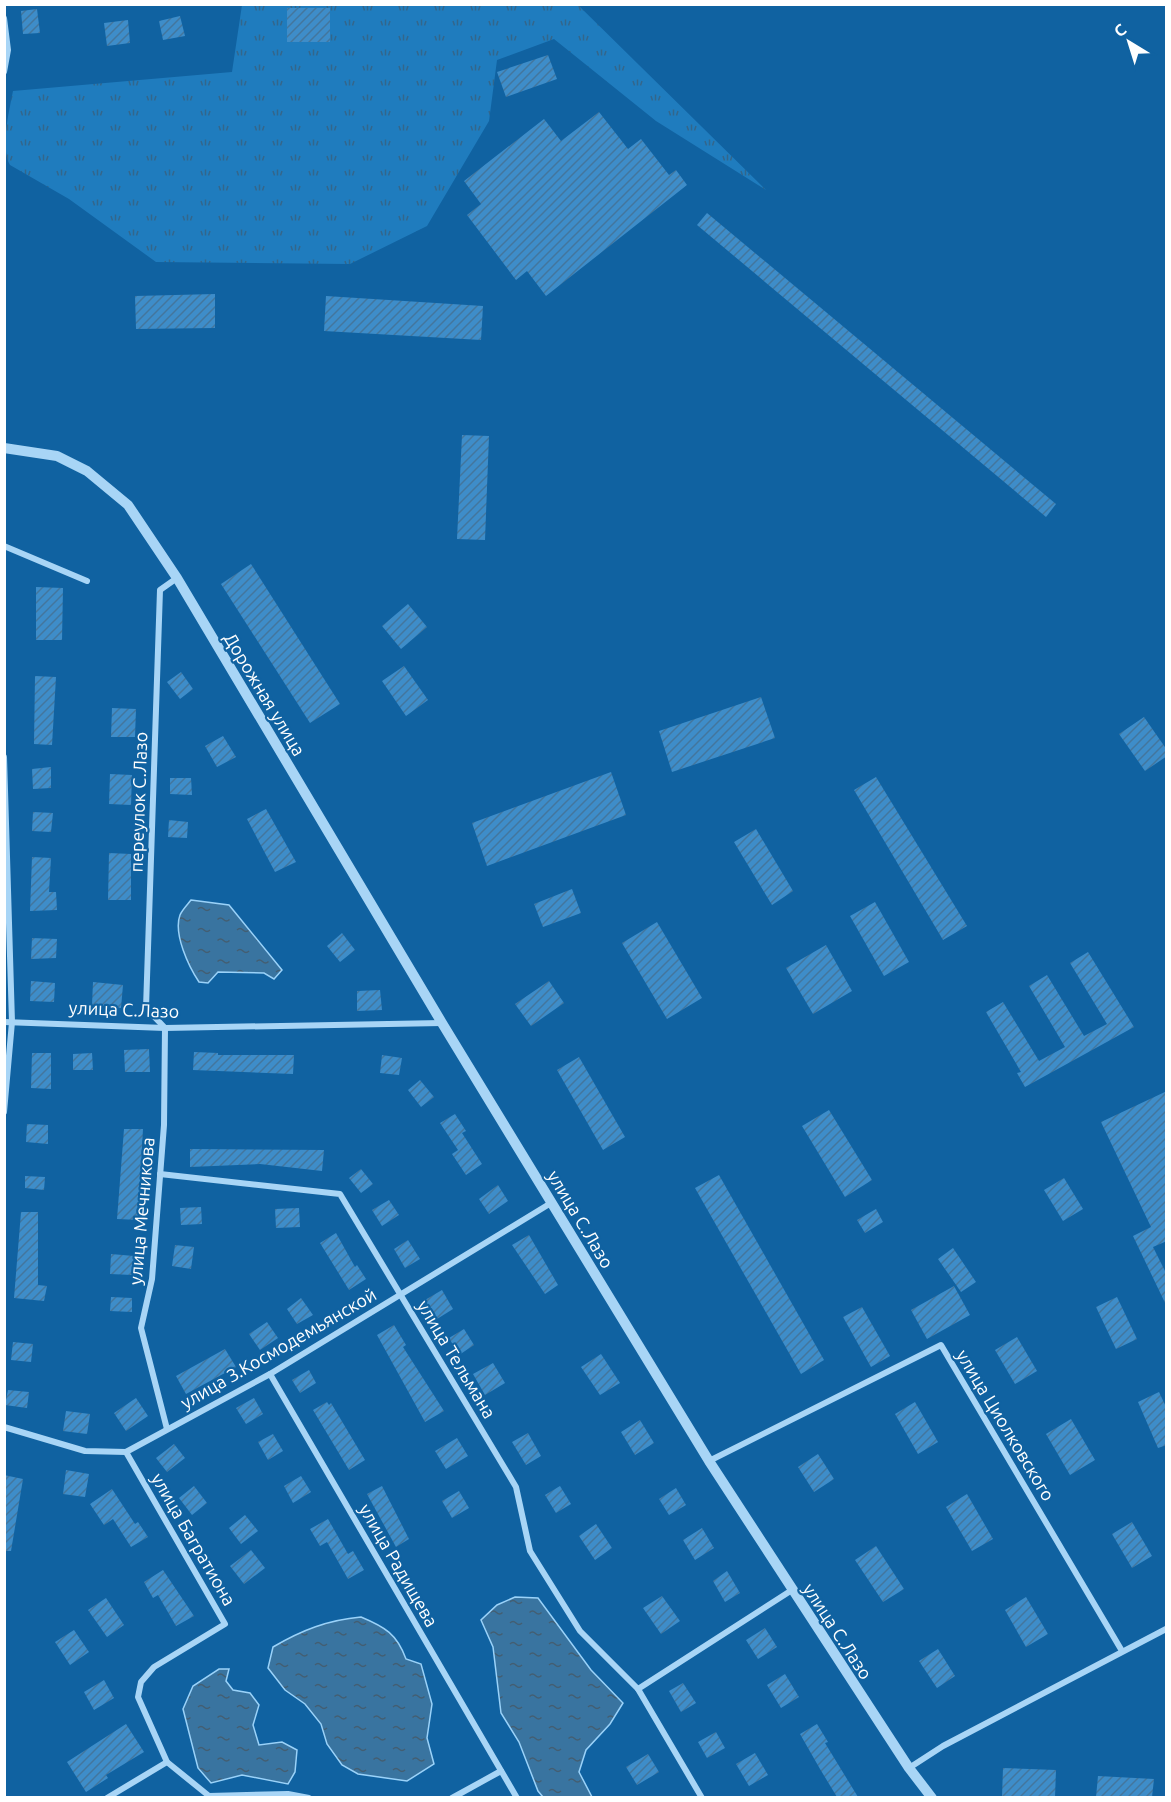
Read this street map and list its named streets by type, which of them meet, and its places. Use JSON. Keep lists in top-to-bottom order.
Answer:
{
  "streets": {
    "street": [
      "Дорожная улица",
      "переулок С.Лазо",
      "улица С.Лазо",
      "улица Мечникова",
      "улица З.Космодемьянской",
      "улица Тельмана",
      "улица Циолковского",
      "улица Багратиона",
      "улица Радищева"
    ]
  },
  "crossings": [
    ["Дорожная улица", "переулок С.Лазо"],
    ["Дорожная улица", "улица С.Лазо"],
    ["переулок С.Лазо", "улица С.Лазо"],
    ["переулок С.Лазо", "улица Мечникова"],
    ["улица С.Лазо", "улица Мечникова"],
    ["улица С.Лазо", "улица З.Космодемьянской"],
    ["улица С.Лазо", "улица Циолковского"],
    ["улица Мечникова", "улица З.Космодемьянской"],
    ["улица Мечникова", "улица Тельмана"],
    ["улица З.Космодемьянской", "улица Тельмана"],
    ["улица З.Космодемьянской", "улица Багратиона"],
    ["улица З.Космодемьянской", "улица Радищева"]
  ],
  "north": "top left"
}
